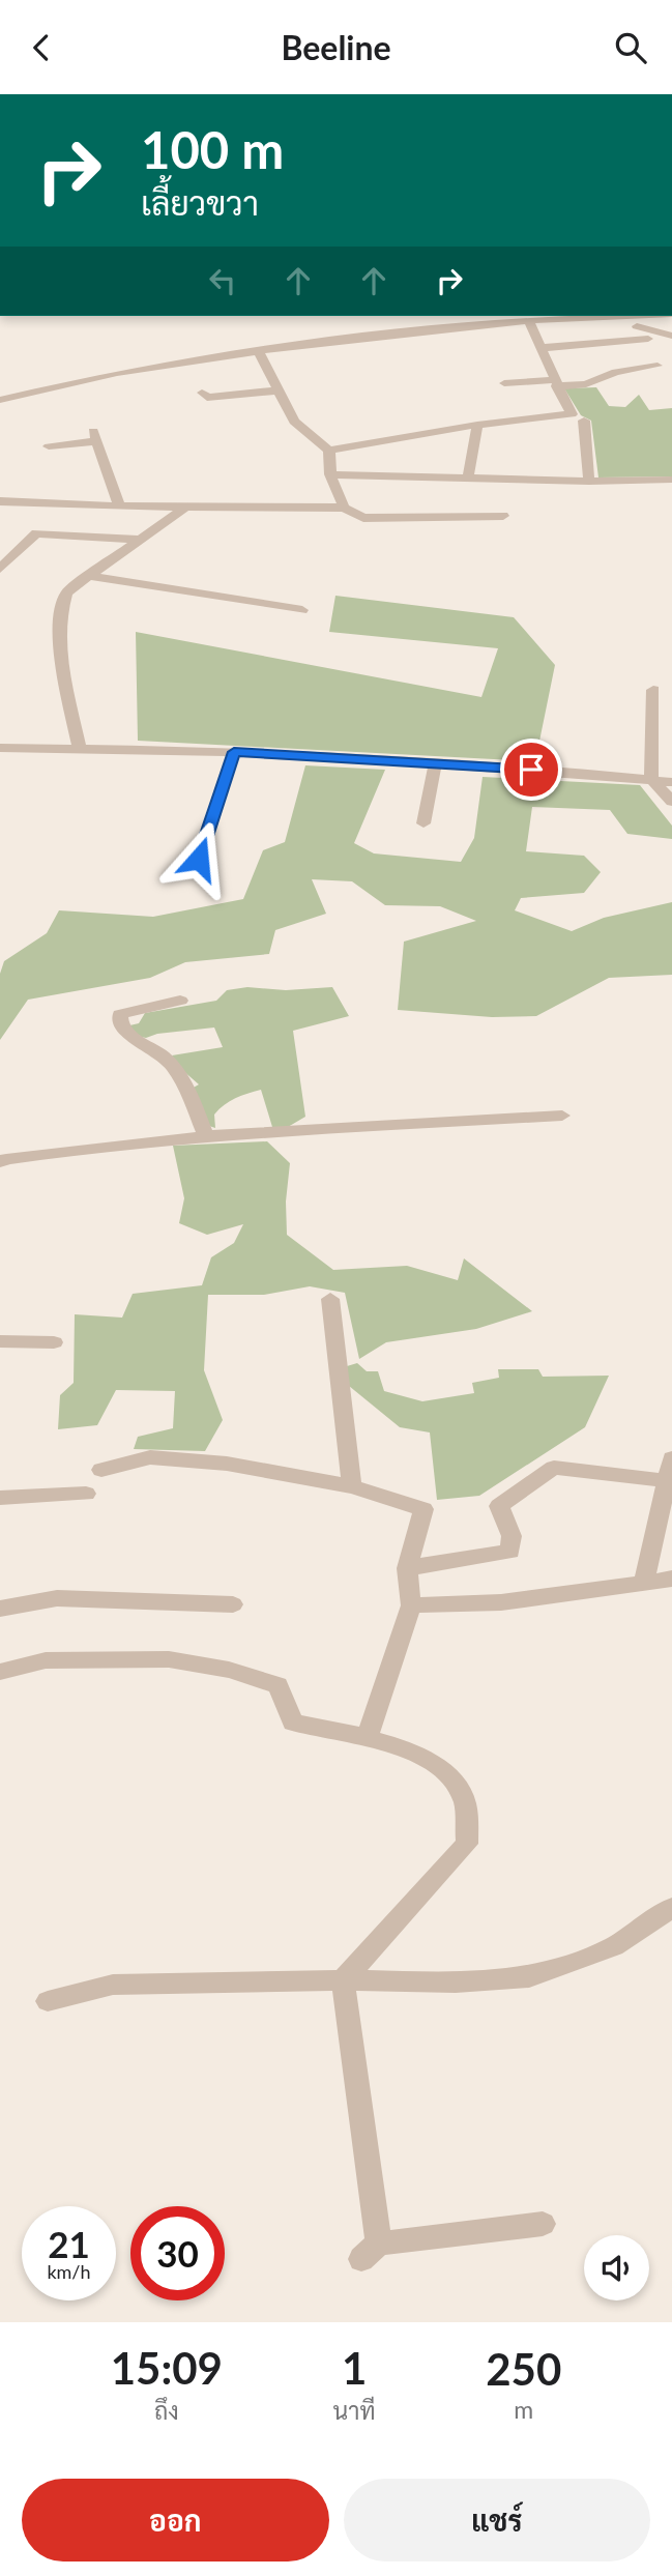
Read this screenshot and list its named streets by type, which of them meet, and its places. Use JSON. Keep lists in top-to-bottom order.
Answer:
{
  "page": {
    "header": "Beeline",
    "turn": ["100 m", "เลี้ยวขวา"],
    "speed": "21 km/h",
    "limit": "30",
    "eta": [
      "15:09",
      "ถึง",
      "1",
      "นาที",
      "250",
      "m"
    ],
    "buttons": ["ออก", "แชร์"]
  }
}
